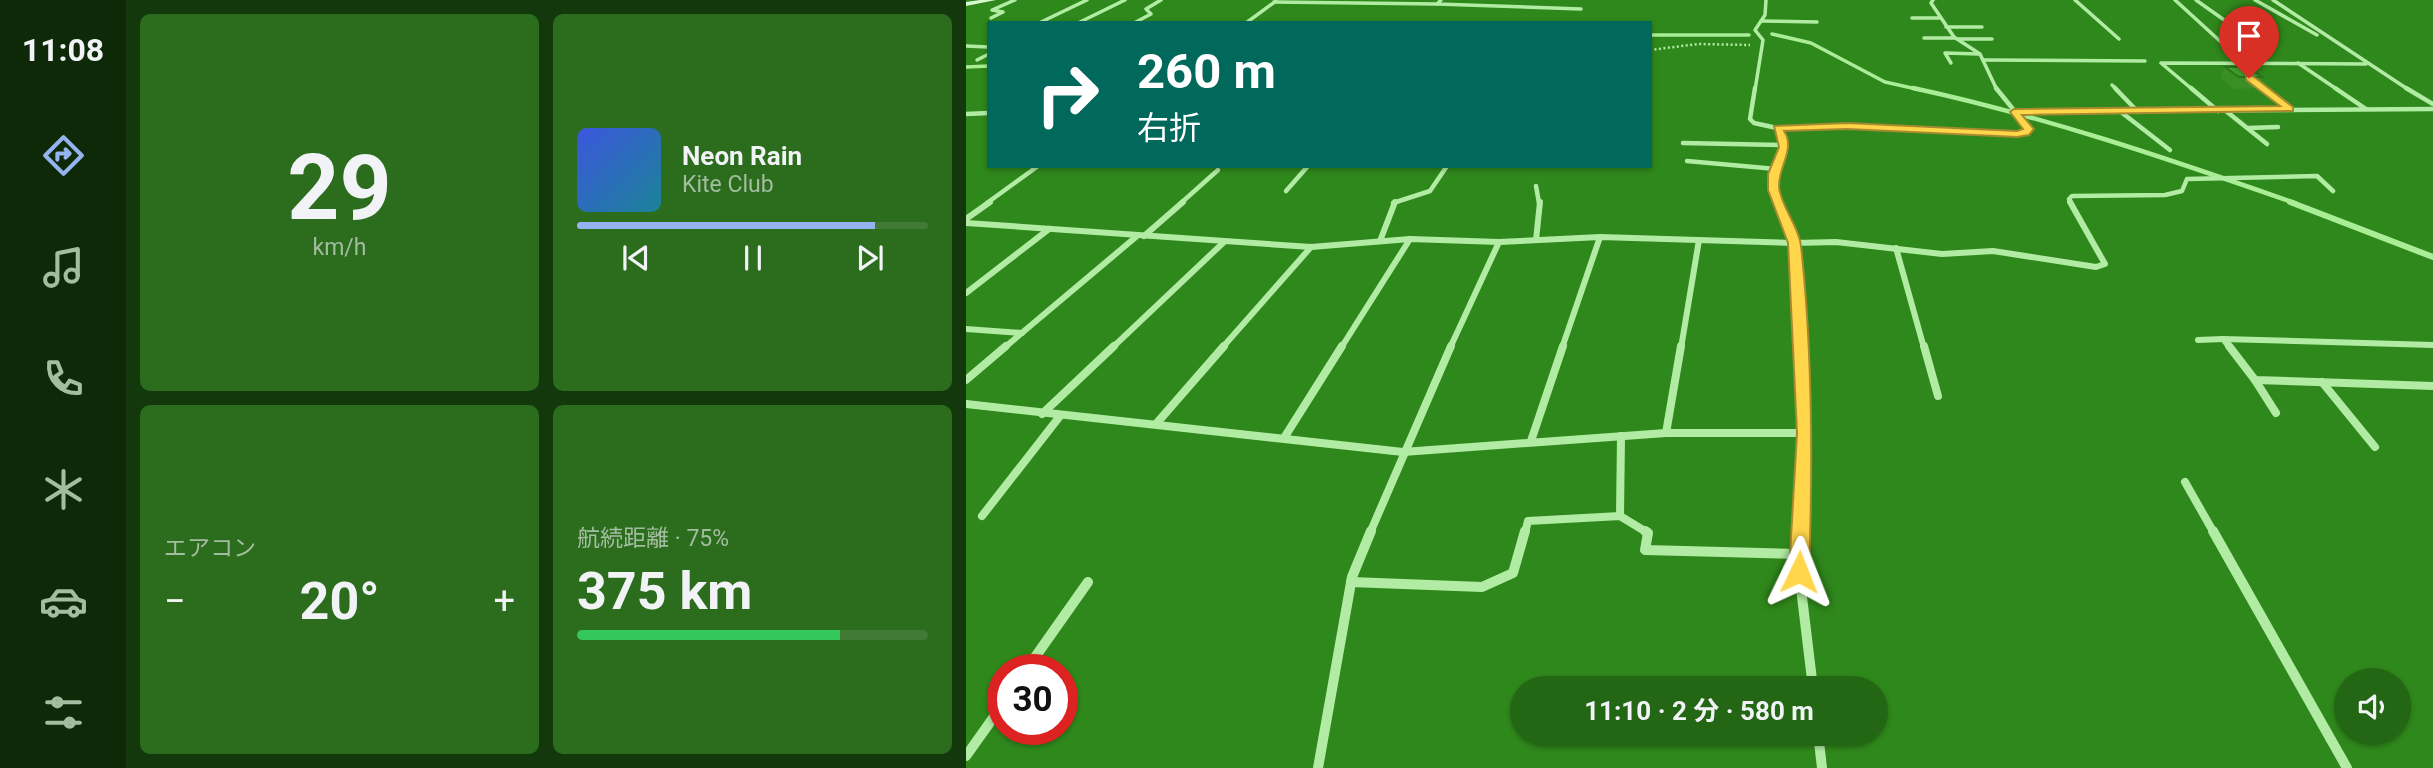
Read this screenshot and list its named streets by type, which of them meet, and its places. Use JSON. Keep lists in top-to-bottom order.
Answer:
{
  "page": {
    "tabs": "11:08",
    "tile": [
      ["29", "km/h"],
      "エアコン",
      ["航続距離 · 75%", "375 km"]
    ],
    "turn": ["260 m", "右折"],
    "song": ["Neon Rain", "Kite Club"],
    "heat": ["−", "20°", "+"],
    "limit": "30",
    "trip": "11:10 · 2 分 · 580 m"
  }
}
